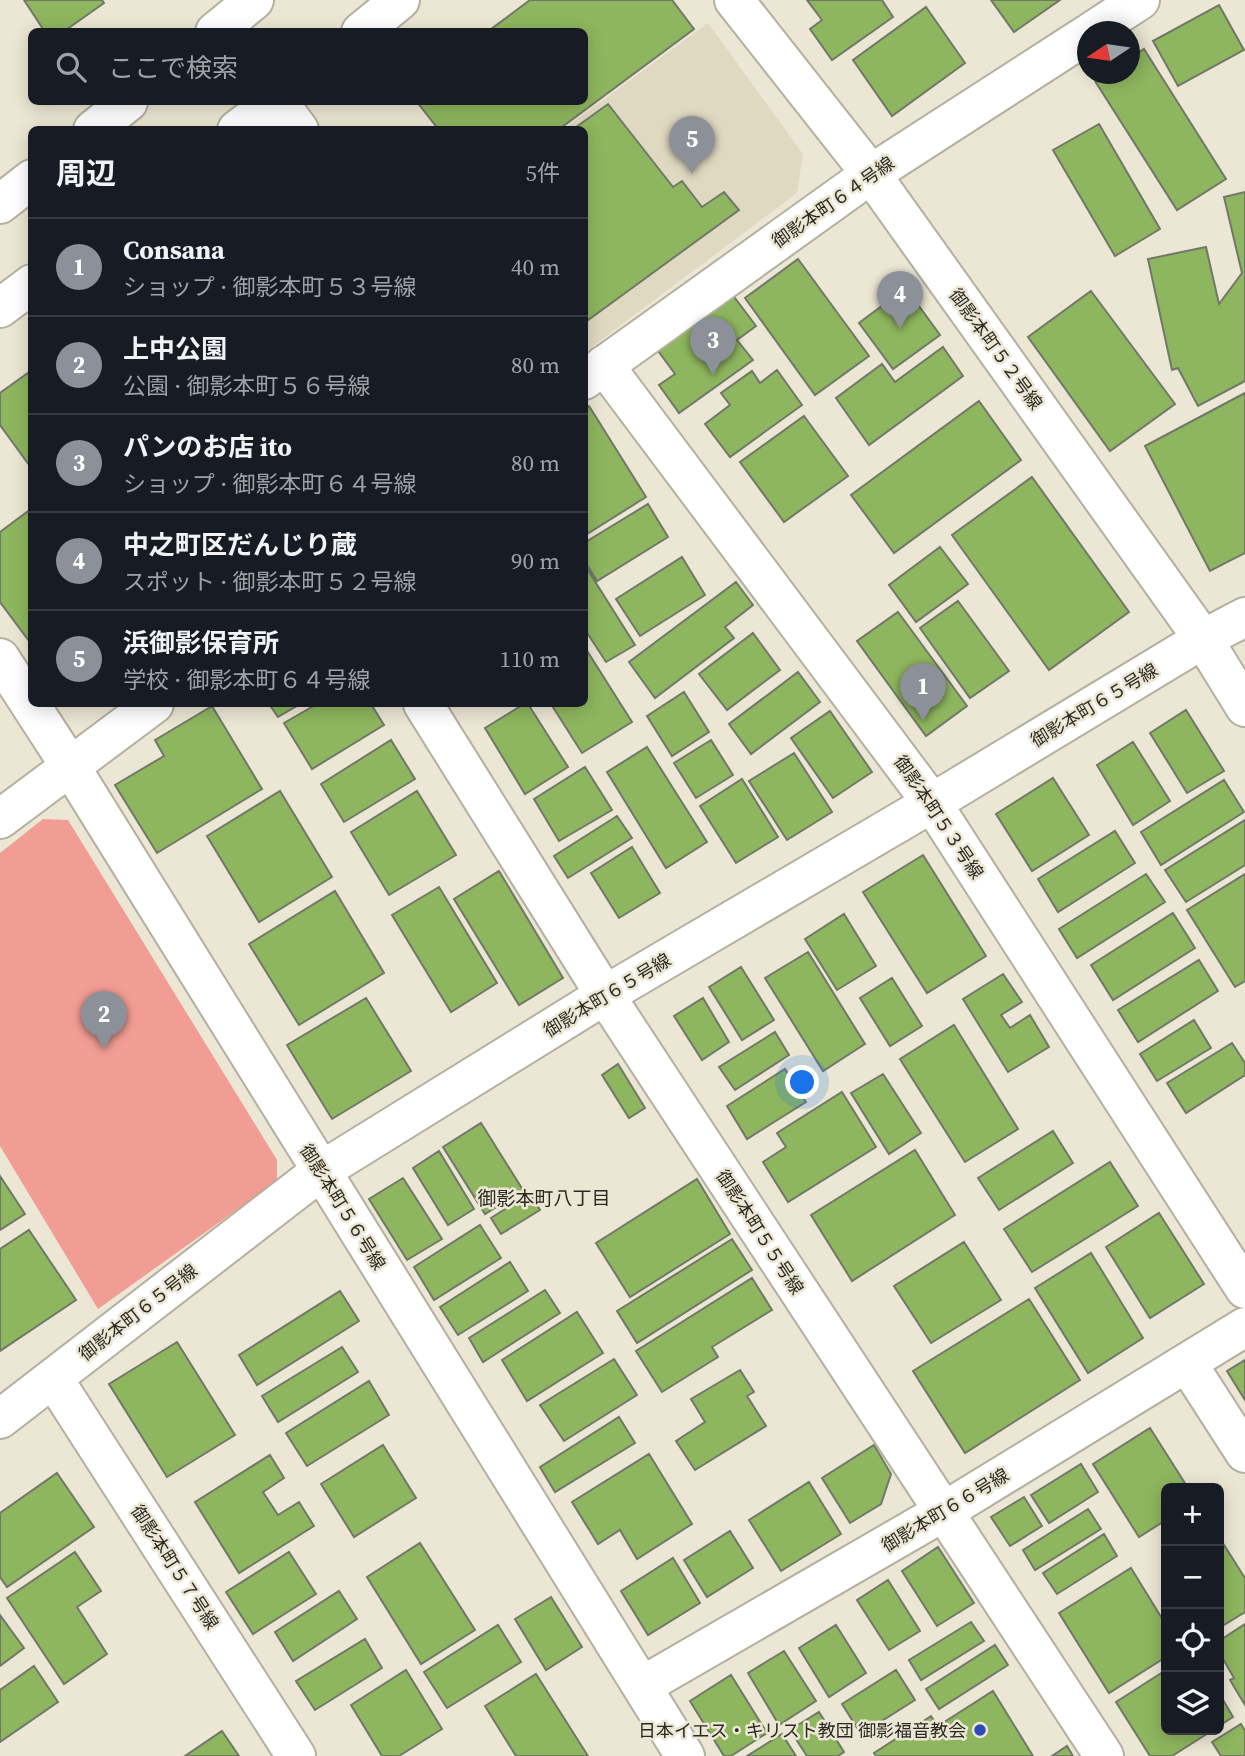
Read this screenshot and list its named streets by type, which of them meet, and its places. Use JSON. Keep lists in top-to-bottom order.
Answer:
{
  "streets": {
    "street": [
      "御影本町６４号線",
      "御影本町５２号線",
      "御影本町６５号線",
      "御影本町５３号線",
      "御影本町５６号線",
      "御影本町５５号線",
      "御影本町６６号線",
      "御影本町５７号線"
    ]
  },
  "crossings": [
    ["御影本町６４号線", "御影本町５２号線"],
    ["御影本町６４号線", "御影本町５３号線"],
    ["御影本町５２号線", "御影本町６５号線"],
    ["御影本町６５号線", "御影本町５３号線"],
    ["御影本町６５号線", "御影本町５６号線"],
    ["御影本町６５号線", "御影本町５５号線"],
    ["御影本町６５号線", "御影本町５７号線"],
    ["御影本町５６号線", "御影本町６６号線"],
    ["御影本町５５号線", "御影本町６６号線"]
  ],
  "districts": ["御影本町八丁目"],
  "places": ["日本イエス・キリスト教団 御影福音教会"],
  "north": "left",
  "page": {
    "search": "ここで検索",
    "pins": [
      "5",
      "4",
      "3",
      "1",
      "2"
    ],
    "heading": ["周辺", "5件"],
    "list": [
      {
        "mark": "1",
        "name": "Consana",
        "note": "ショップ · 御影本町５３号線",
        "value": "40 m"
      },
      {
        "mark": "2",
        "name": "上中公園",
        "note": "公園 · 御影本町５６号線",
        "value": "80 m"
      },
      {
        "mark": "3",
        "name": "パンのお店 ito",
        "note": "ショップ · 御影本町６４号線",
        "value": "80 m"
      },
      {
        "mark": "4",
        "name": "中之町区だんじり蔵",
        "note": "スポット · 御影本町５２号線",
        "value": "90 m"
      },
      {
        "mark": "5",
        "name": "浜御影保育所",
        "note": "学校 · 御影本町６４号線",
        "value": "110 m"
      }
    ],
    "map_buttons": ["+", "−"]
  }
}
